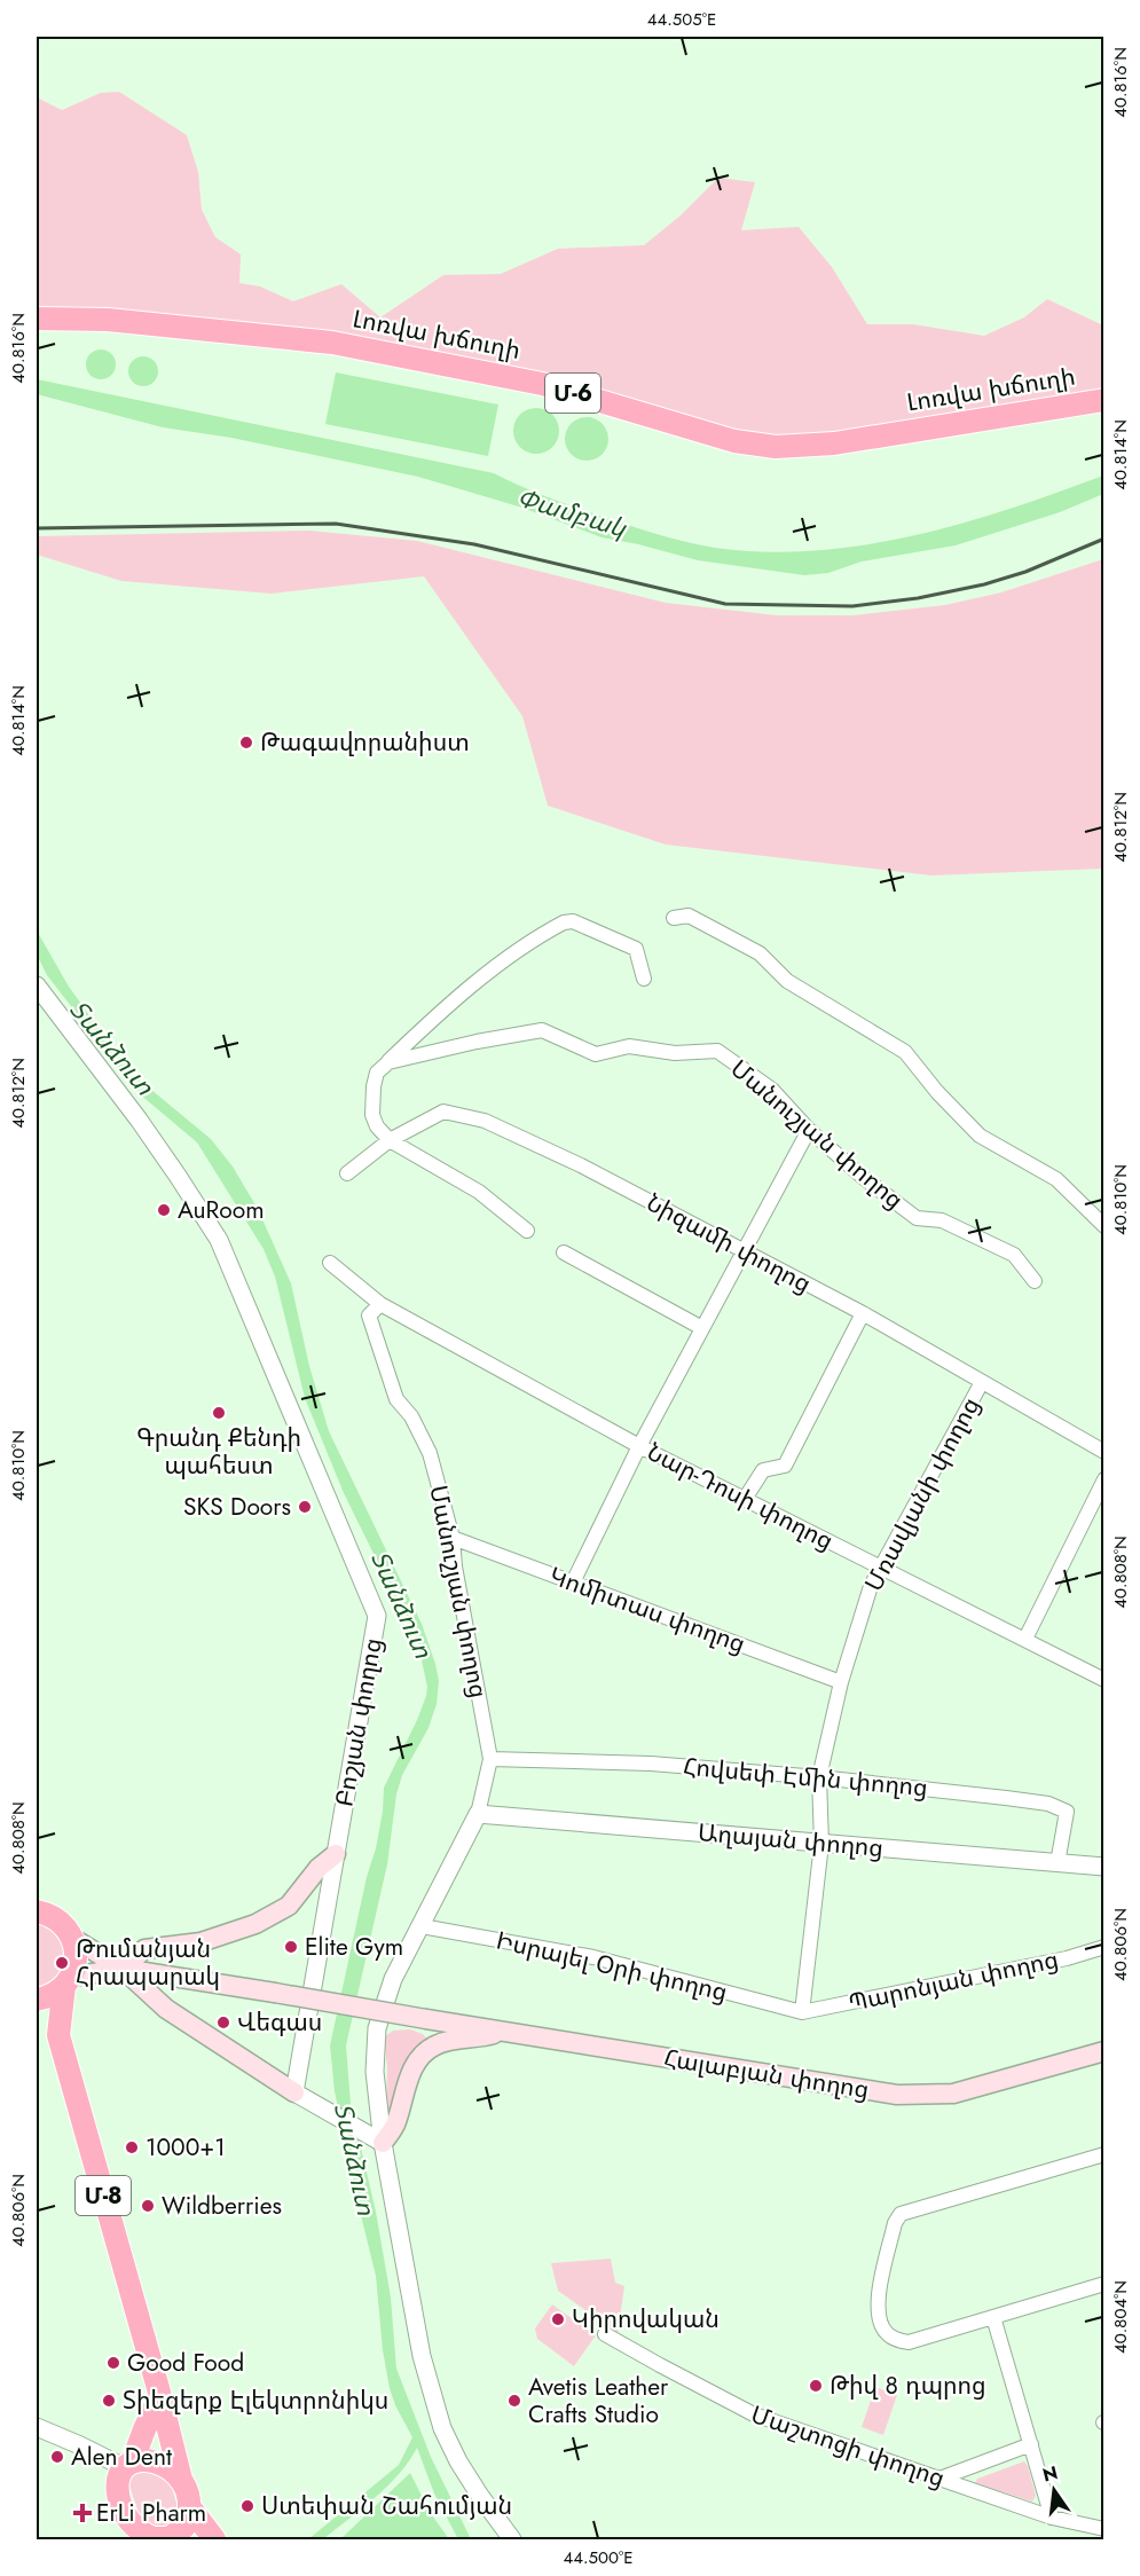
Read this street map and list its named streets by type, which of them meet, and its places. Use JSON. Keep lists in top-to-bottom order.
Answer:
{
  "streets": {
    "highway": ["Լոռվա խճուղի", "Մ-6", "Մ-8"],
    "main road": ["Հալաբյան փողոց"],
    "street": [
      "Մանուշյան փողոց",
      "Նիզամի փողոց",
      "Մռավյանի փողոց",
      "Նար-Դոսի փողոց",
      "Կոմիտաս փողոց",
      "Բոշյան փողոց",
      "Հովսեփ Էմին փողոց",
      "Աղայան փողոց",
      "Իսրայել Օրի փողոց",
      "Պարոնյան փողոց",
      "Մաշտոցի փողոց"
    ]
  },
  "crossings": [
    ["Մանուշյան փողոց", "Նար-Դոսի փողոց"],
    ["Մանուշյան փողոց", "Կոմիտաս փողոց"],
    ["Մանուշյան փողոց", "Հովսեփ Էմին փողոց"],
    ["Մանուշյան փողոց", "Աղայան փողոց"],
    ["Նիզամի փողոց", "Մռավյանի փողոց"],
    ["Մռավյանի փողոց", "Նար-Դոսի փողոց"],
    ["Մռավյանի փողոց", "Կոմիտաս փողոց"],
    ["Մռավյանի փողոց", "Հովսեփ Էմին փողոց"],
    ["Մռավյանի փողոց", "Աղայան փողոց"],
    ["Մռավյանի փողոց", "Իսրայել Օրի փողոց"],
    ["Մռավյանի փողոց", "Պարոնյան փողոց"],
    ["Հովսեփ Էմին փողոց", "Աղայան փողոց"],
    ["Իսրայել Օրի փողոց", "Պարոնյան փողոց"]
  ],
  "water": ["Փամբակ", "Տանձուտ"],
  "places": {
    "other": [
      "Թագավորանիստ",
      "AuRoom",
      "Գրանդ Քենդի պահեստ",
      "SKS Doors",
      "Elite Gym",
      "Թումանյան Հրապարակ",
      "Վեգաս",
      "1000+1",
      "Wildberries",
      "Կիրովական",
      "Good Food",
      "Թիվ 8 դպրոց",
      "Տիեզերք Էլեկտրոնիկս",
      "Avetis Leather Crafts Studio",
      "Alen Dent",
      "Ստեփան Շահումյան"
    ],
    "health": ["ErLi Pharm"]
  },
  "north": "top",
  "coordinates": [
    "44.505°E",
    "40.816°N",
    "40.814°N",
    "40.812°N",
    "40.810°N",
    "40.808°N",
    "40.806°N",
    "40.804°N",
    "44.500°E"
  ]
}
